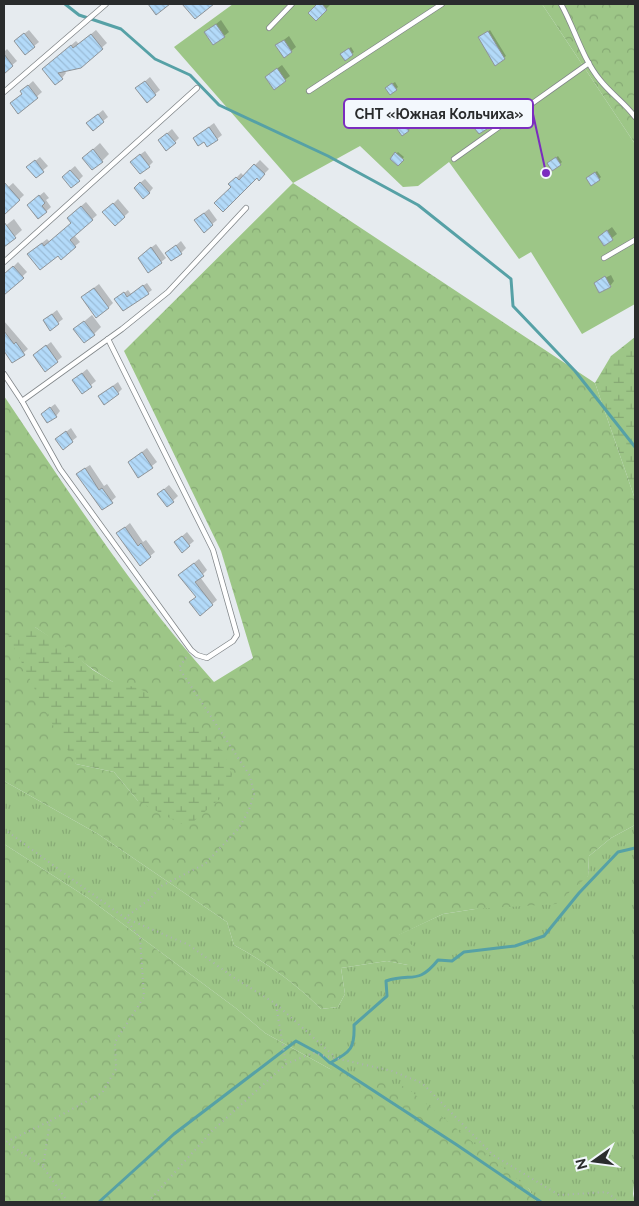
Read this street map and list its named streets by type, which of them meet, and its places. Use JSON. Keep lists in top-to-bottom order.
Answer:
{
  "places": ["СНТ «Южная Кольчиха»"],
  "north": "left"
}
